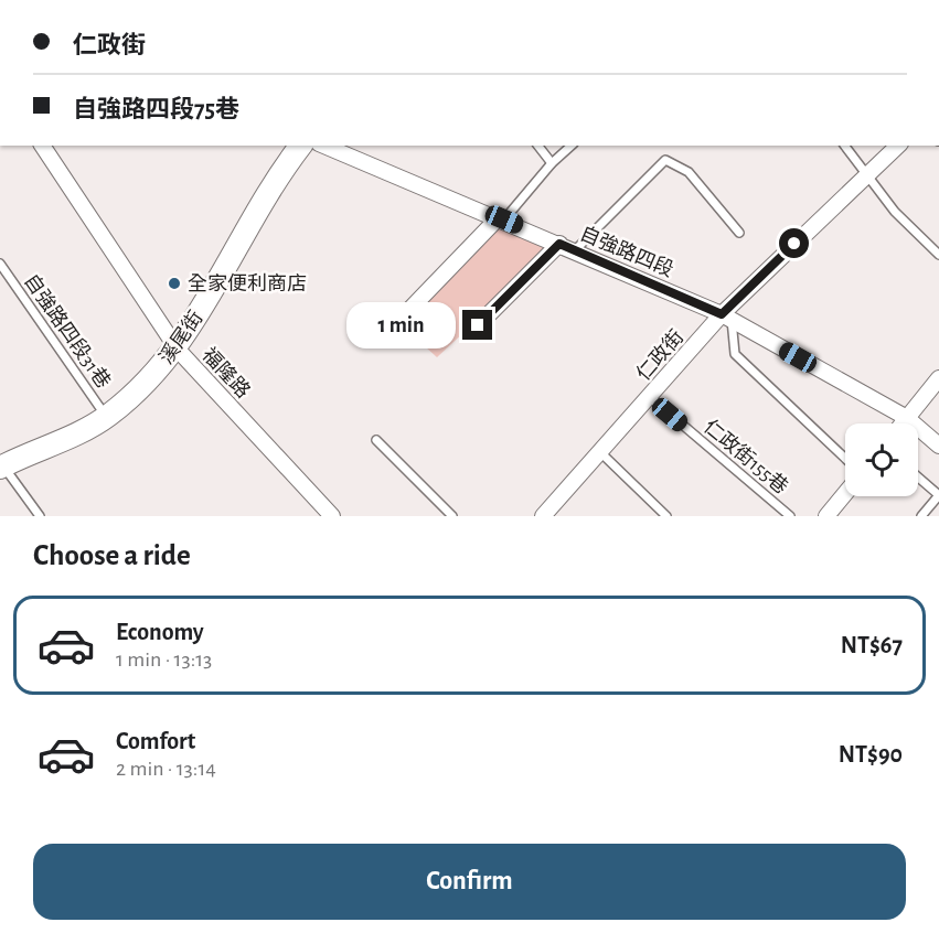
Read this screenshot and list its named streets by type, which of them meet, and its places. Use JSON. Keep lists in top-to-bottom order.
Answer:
{
  "streets": {
    "street": [
      "自強路四段",
      "溪尾街",
      "仁政街",
      "福隆路"
    ],
    "lane": ["自強路四段31巷", "仁政街155巷"]
  },
  "crossings": [
    ["自強路四段", "仁政街"],
    ["自強路四段31巷", "溪尾街"],
    ["溪尾街", "福隆路"],
    ["仁政街", "仁政街155巷"]
  ],
  "places": ["全家便利商店"],
  "page": {
    "banner": ["仁政街", "自強路四段75巷"],
    "bubble": "1 min",
    "heading": "Choose a ride",
    "list": [
      {
        "name": "Economy",
        "note": "1 min · 13:13",
        "value": "NT$67"
      },
      {
        "name": "Comfort",
        "note": "2 min · 13:14",
        "value": "NT$90"
      }
    ],
    "buttons": "Confirm"
  }
}
